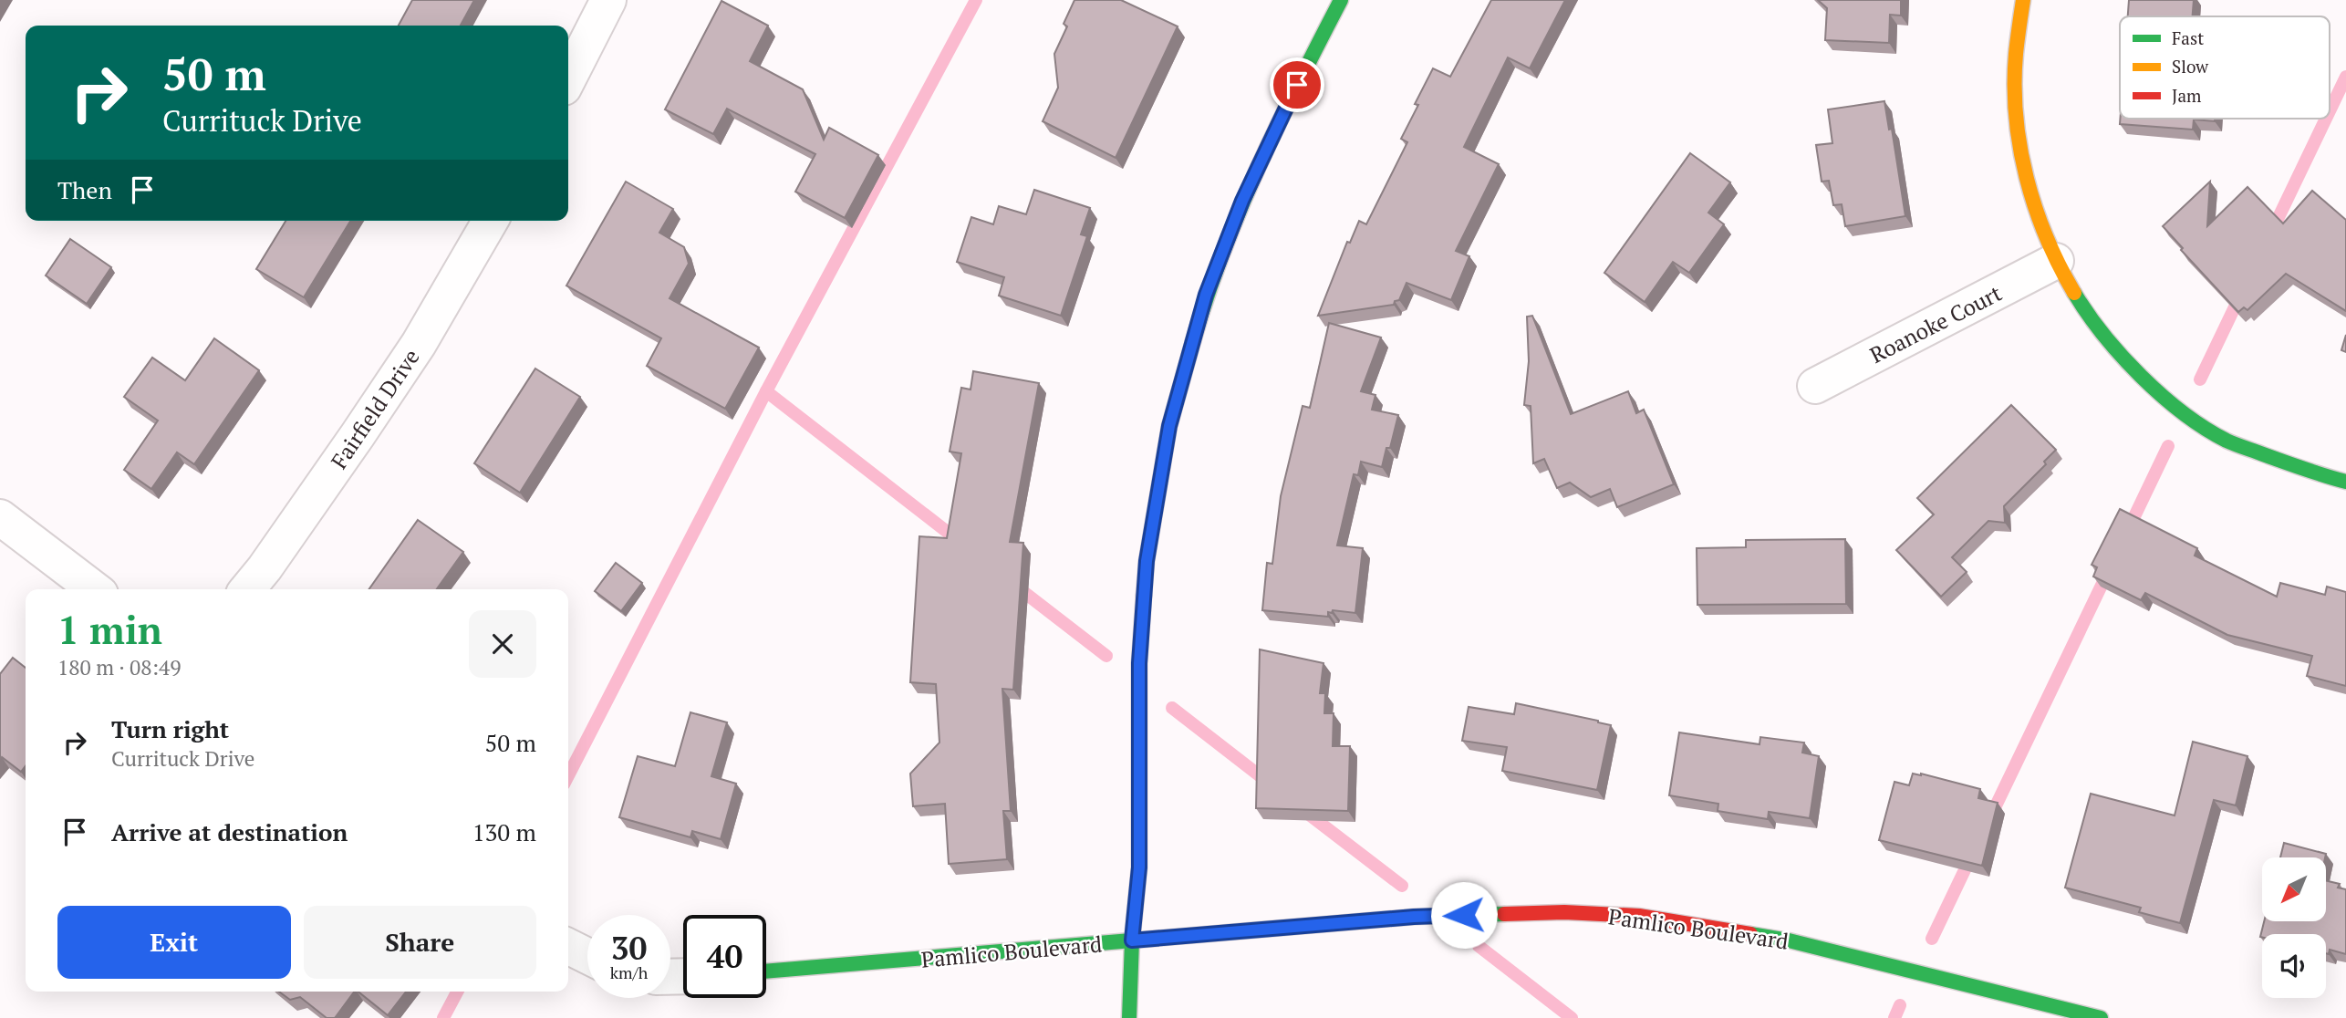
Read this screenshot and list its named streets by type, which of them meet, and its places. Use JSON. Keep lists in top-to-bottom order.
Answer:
{
  "streets": {
    "street": ["Roanoke Court", "Fairfield Drive", "Pamlico Boulevard"]
  },
  "legend": ["Fast", "Slow", "Jam"],
  "north": "bottom left",
  "page": {
    "turn": ["50 m", "Currituck Drive"],
    "then": "Then",
    "heading": ["1 min", "180 m · 08:49"],
    "list": [
      {
        "name": "Turn right",
        "note": "Currituck Drive",
        "value": "50 m"
      },
      {
        "name": "Arrive at destination",
        "value": "130 m"
      }
    ],
    "buttons": ["Exit", "Share"],
    "speed": "30 km/h",
    "limit": "40"
  }
}
